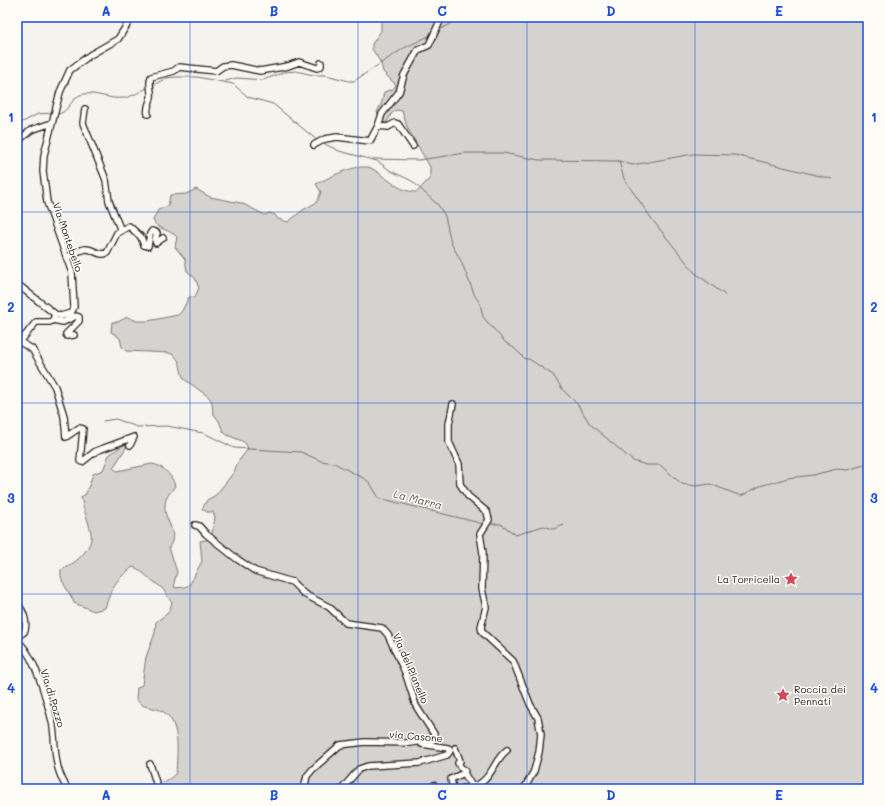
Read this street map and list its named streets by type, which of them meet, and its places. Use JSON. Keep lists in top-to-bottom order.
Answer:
{
  "streets": {
    "street": [
      "Via Montebello",
      "Via del Pianello",
      "Via di Pozzo",
      "via Casone"
    ]
  },
  "crossings": [
    ["Via del Pianello", "via Casone"]
  ],
  "water": ["La Marra"],
  "places": {
    "place": ["La Torricella", "Roccia dei Pennati"]
  },
  "grid": {
    "columns": [
      "A",
      "B",
      "C",
      "D",
      "E"
    ],
    "rows": [
      "1",
      "2",
      "3",
      "4"
    ]
  }
}
